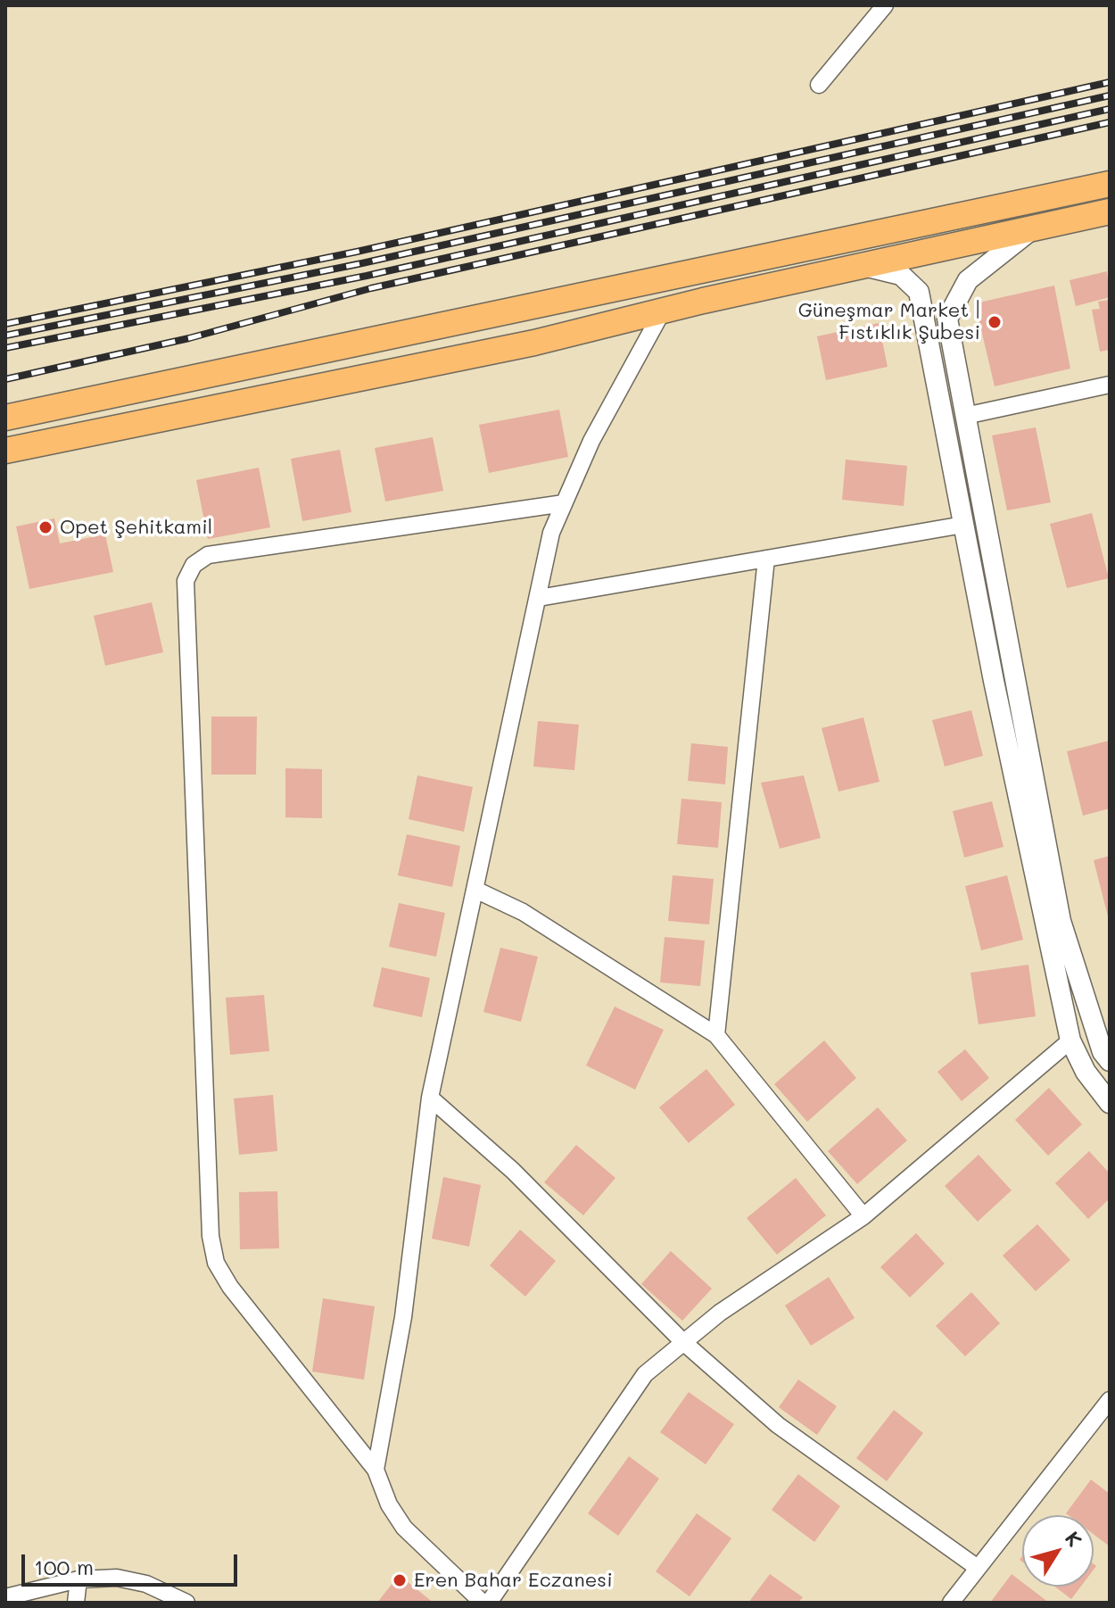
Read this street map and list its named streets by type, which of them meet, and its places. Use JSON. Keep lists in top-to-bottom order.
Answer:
{
  "places": ["Güneşmar Market | Fıstıklık Şubesi", "Opet Şehitkamil", "Eren Bahar Eczanesi"],
  "scale_bar": "100 m",
  "north": "top right"
}
